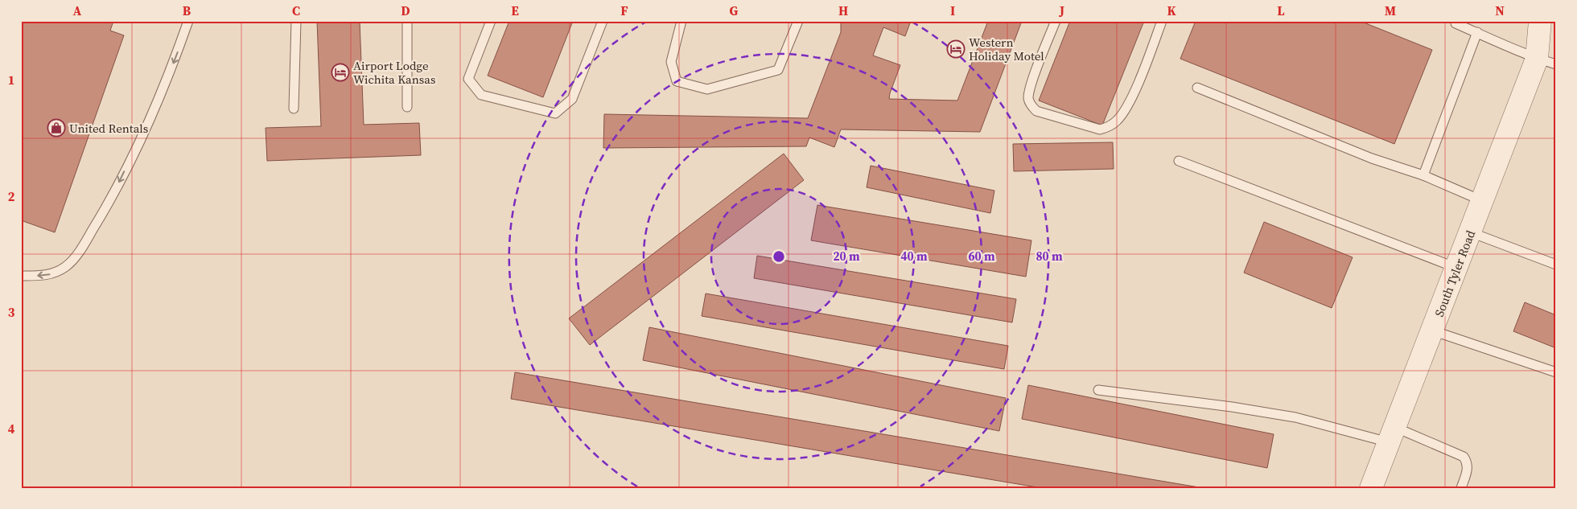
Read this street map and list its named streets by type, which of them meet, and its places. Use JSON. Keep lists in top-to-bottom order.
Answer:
{
  "streets": {
    "street": ["South Tyler Road"]
  },
  "places": {
    "hotel": ["Western Holiday Motel", "Airport Lodge Wichita Kansas"],
    "shop": ["United Rentals"]
  },
  "grid": {
    "columns": [
      "A",
      "B",
      "C",
      "D",
      "E",
      "F",
      "G",
      "H",
      "I",
      "J",
      "K",
      "L",
      "M",
      "N"
    ],
    "rows": [
      "1",
      "2",
      "3",
      "4"
    ]
  },
  "rings": [
    "20 m",
    "40 m",
    "60 m",
    "80 m"
  ]
}
